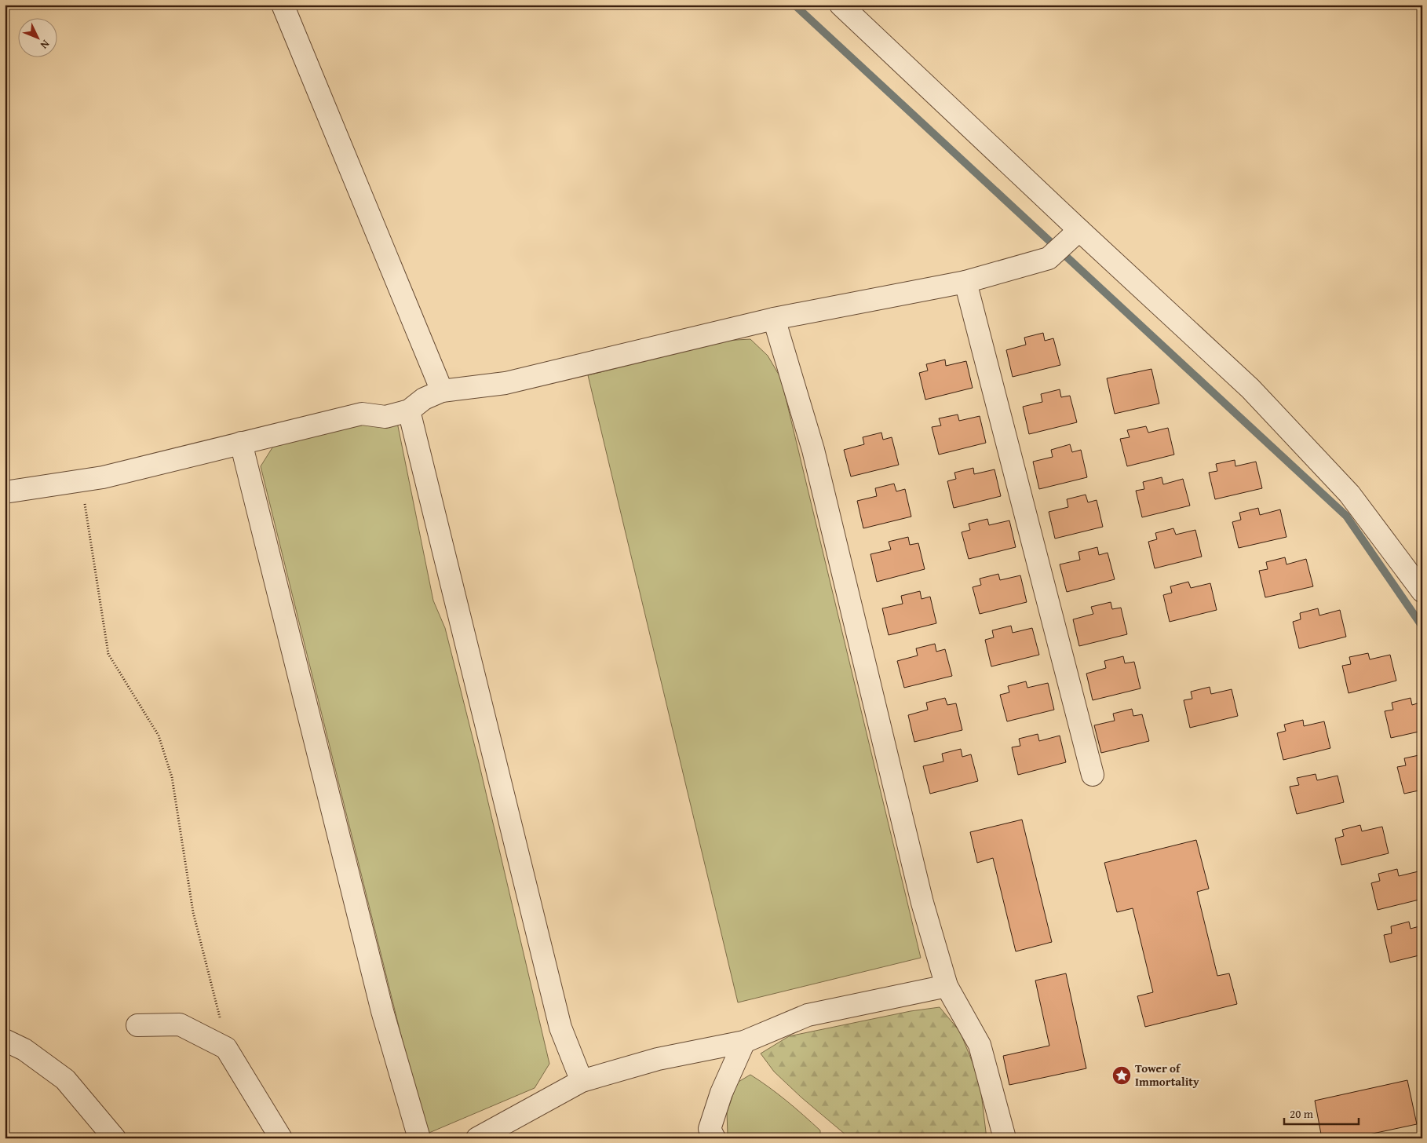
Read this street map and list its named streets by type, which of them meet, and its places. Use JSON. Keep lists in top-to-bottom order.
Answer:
{
  "places": {
    "place": ["Tower of Immortality"]
  },
  "scale_bar": "20 m",
  "north": "bottom right"
}
